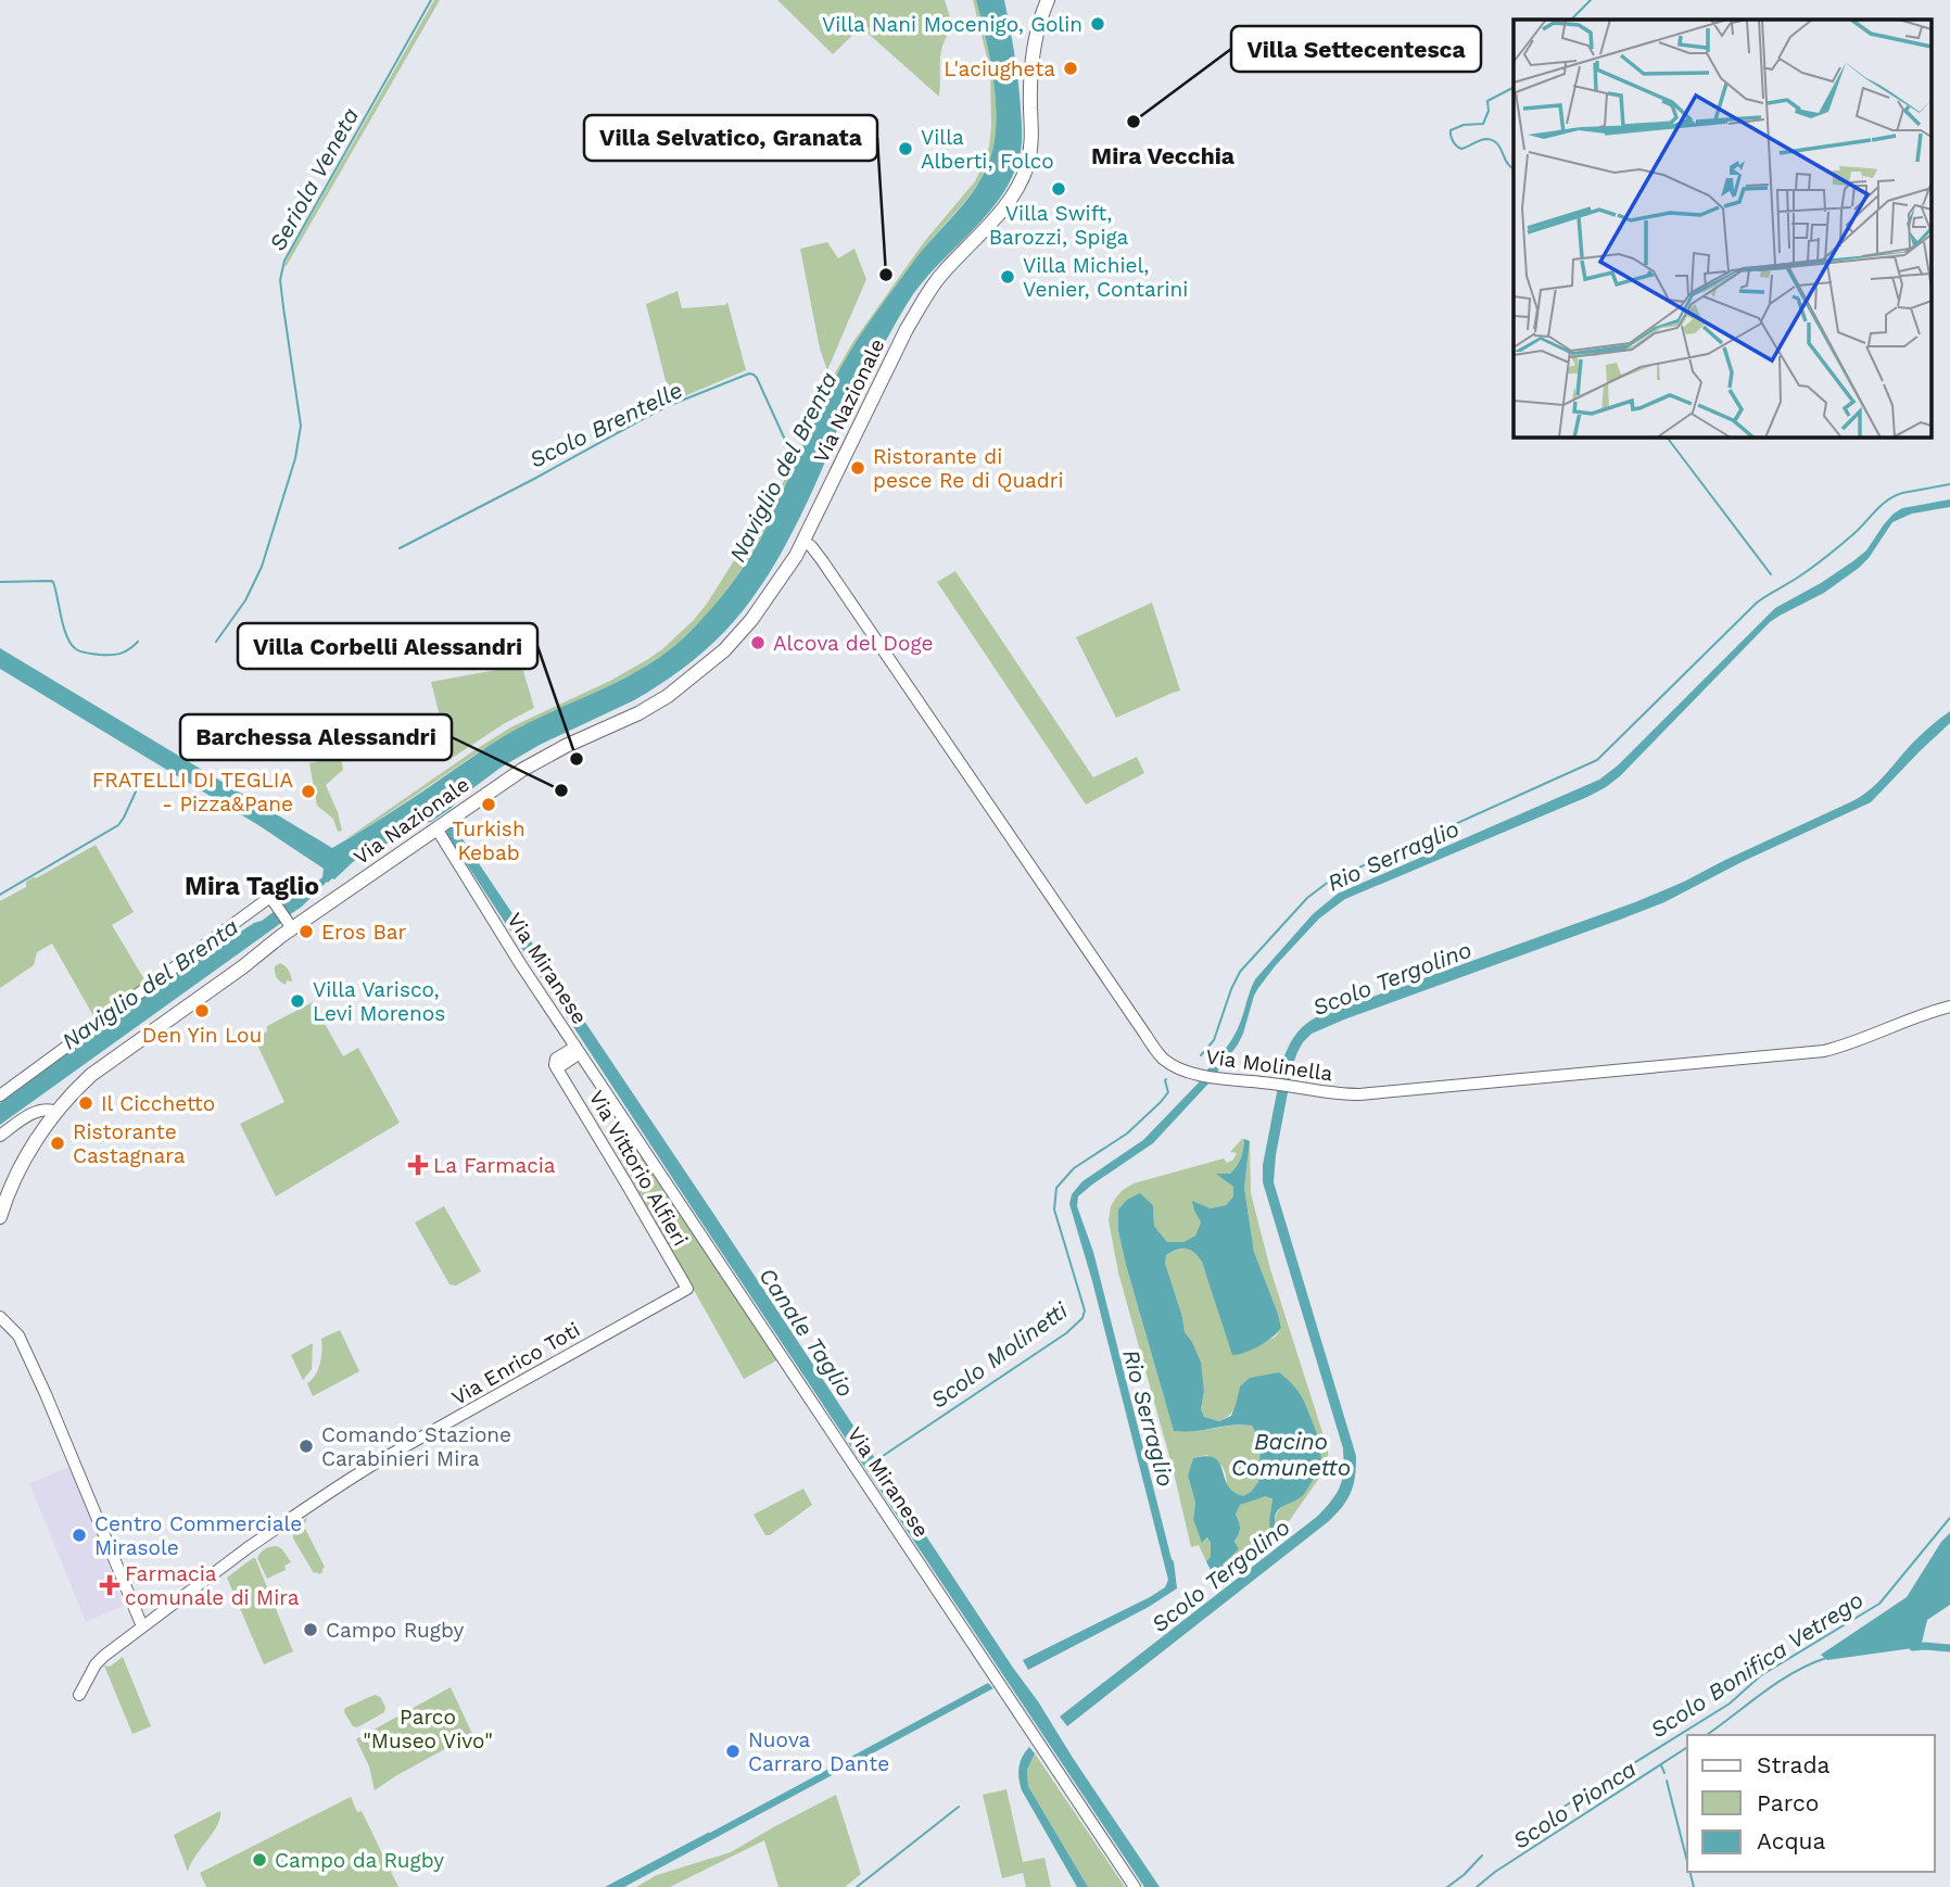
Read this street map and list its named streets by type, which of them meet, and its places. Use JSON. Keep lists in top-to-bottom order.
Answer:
{
  "streets": {
    "main road": ["Via Nazionale"],
    "street": [
      "Via Miranese",
      "Via Molinella",
      "Via Vittorio Alfieri",
      "Via Enrico Toti"
    ]
  },
  "crossings": [
    ["Via Nazionale", "Via Miranese"],
    ["Via Nazionale", "Via Molinella"],
    ["Via Miranese", "Via Vittorio Alfieri"],
    ["Via Vittorio Alfieri", "Via Enrico Toti"]
  ],
  "districts": ["Mira Vecchia", "Mira Taglio"],
  "water": [
    "Seriola Veneta",
    "Scolo Brentelle",
    "Naviglio del Brenta",
    "Rio Serraglio",
    "Scolo Tergolino",
    "Canale Taglio",
    "Scolo Molinetti",
    "Bacino Comunetto",
    "Scolo Bonifica Vetrego",
    "Scolo Pionca"
  ],
  "parks": ["Parco \"Museo Vivo\""],
  "places": {
    "other": [
      "Villa Nani Mocenigo, Golin",
      "L'aciugheta",
      "Villa Settecentesca",
      "Villa Alberti, Folco",
      "Villa Swift, Barozzi, Spiga",
      "Villa Selvatico, Granata",
      "Villa Michiel, Venier, Contarini",
      "Ristorante di pesce Re di Quadri",
      "Alcova del Doge",
      "Villa Corbelli Alessandri",
      "Barchessa Alessandri",
      "FRATELLI DI TEGLIA - Pizza&Pane",
      "Turkish Kebab",
      "Eros Bar",
      "Villa Varisco, Levi Morenos",
      "Den Yin Lou",
      "Il Cicchetto",
      "Ristorante Castagnara",
      "Comando Stazione Carabinieri Mira",
      "Centro Commerciale Mirasole",
      "Campo Rugby",
      "Nuova Carraro Dante",
      "Campo da Rugby"
    ],
    "health": ["La Farmacia", "Farmacia comunale di Mira"]
  },
  "legend": ["Strada", "Parco", "Acqua"]
}
